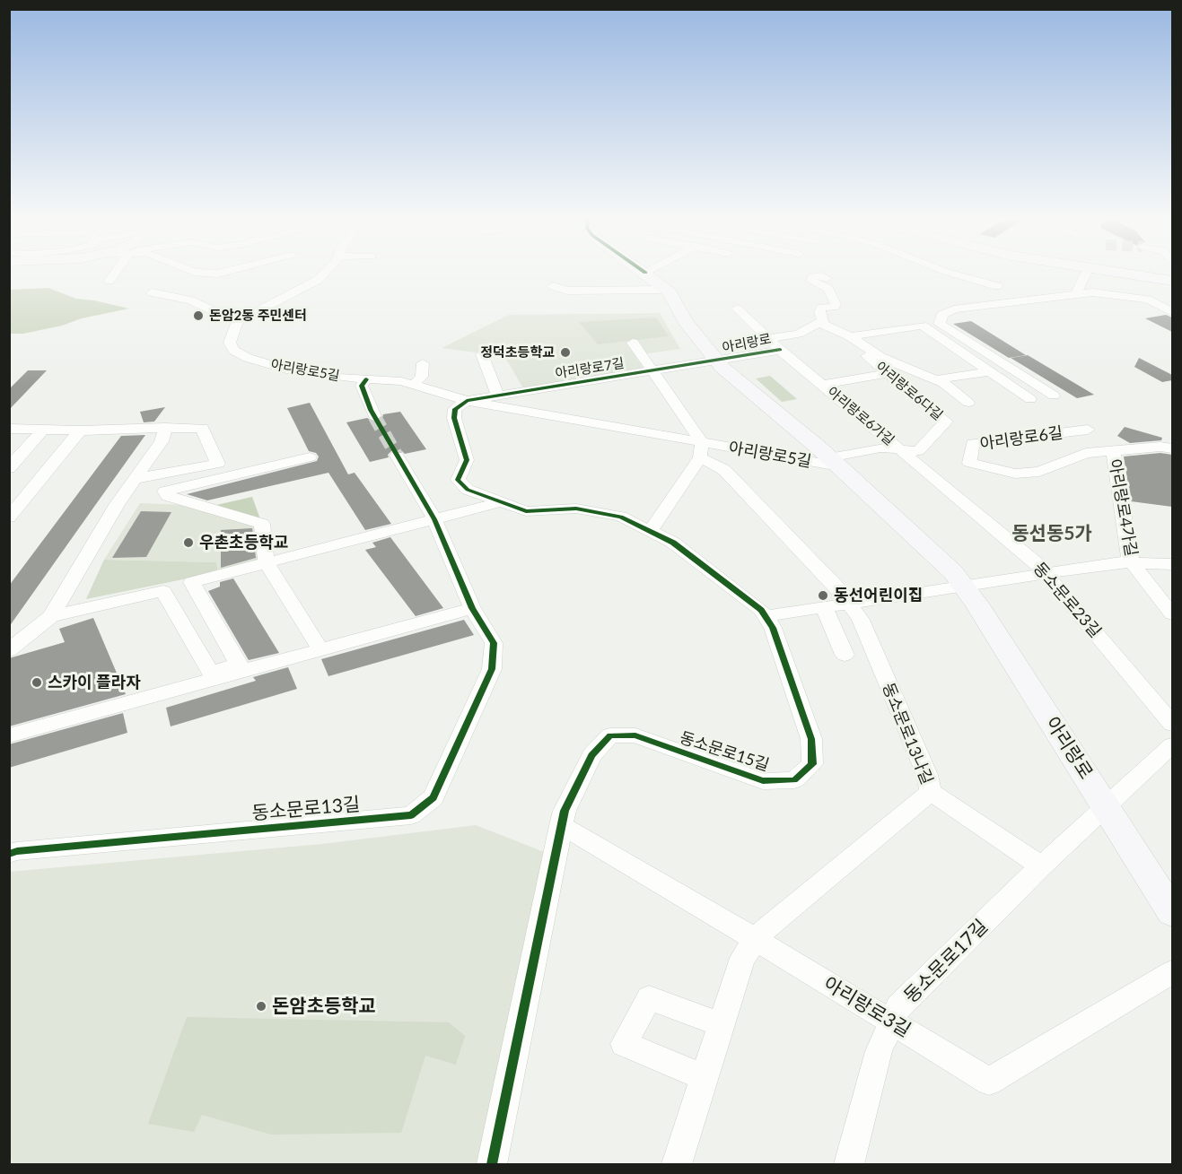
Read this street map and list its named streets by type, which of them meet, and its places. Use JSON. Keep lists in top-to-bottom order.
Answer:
{
  "streets": {
    "main road": ["아리랑로"],
    "street": [
      "아리랑로7길",
      "아리랑로5길",
      "아리랑로6다길",
      "아리랑로6가길",
      "아리랑로6길",
      "아리랑로4가길",
      "동소문로23길",
      "동소문로13나길",
      "동소문로15길",
      "동소문로13길",
      "동소문로17길",
      "아리랑로3길"
    ]
  },
  "crossings": [
    ["아리랑로", "아리랑로7길"],
    ["아리랑로", "아리랑로5길"],
    ["아리랑로", "아리랑로6가길"],
    ["아리랑로", "동소문로17길"],
    ["아리랑로7길", "아리랑로5길"],
    ["아리랑로7길", "동소문로15길"],
    ["아리랑로5길", "동소문로13나길"],
    ["아리랑로5길", "동소문로15길"],
    ["아리랑로6다길", "아리랑로6가길"],
    ["아리랑로6다길", "동소문로23길"],
    ["아리랑로6가길", "동소문로23길"],
    ["아리랑로6길", "아리랑로4가길"],
    ["동소문로13나길", "아리랑로3길"],
    ["동소문로15길", "아리랑로3길"],
    ["동소문로17길", "아리랑로3길"]
  ],
  "districts": ["동선동5가"],
  "places": [
    "돈암2동 주민센터",
    "정덕초등학교",
    "우촌초등학교",
    "동선어린이집",
    "스카이 플라자",
    "돈암초등학교"
  ]
}
